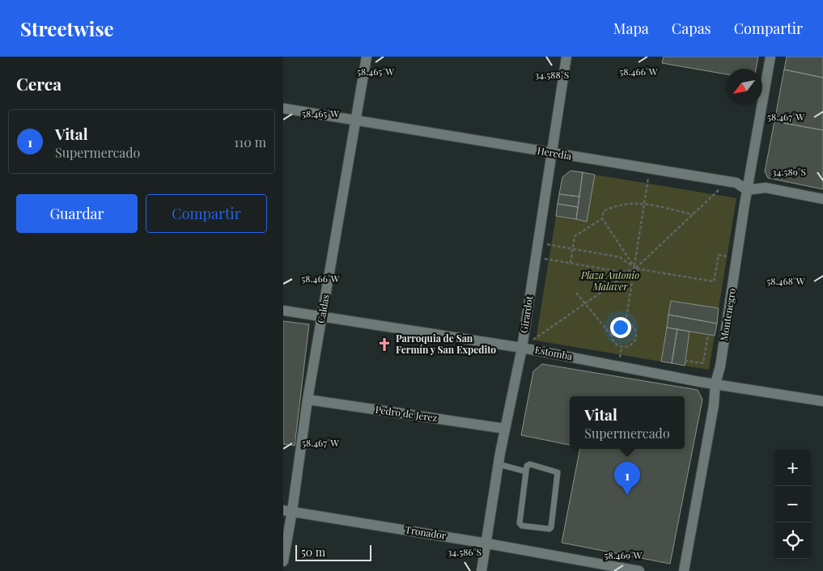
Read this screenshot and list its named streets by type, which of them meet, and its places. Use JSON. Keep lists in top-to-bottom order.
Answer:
{
  "streets": {
    "street": [
      "Heredia",
      "Caldas",
      "Girardot",
      "Montenegro",
      "Estomba",
      "Pedro de Jerez",
      "Tronador"
    ]
  },
  "crossings": [
    ["Heredia", "Caldas"],
    ["Heredia", "Girardot"],
    ["Heredia", "Montenegro"],
    ["Caldas", "Estomba"],
    ["Caldas", "Pedro de Jerez"],
    ["Caldas", "Tronador"],
    ["Girardot", "Estomba"],
    ["Girardot", "Pedro de Jerez"],
    ["Girardot", "Tronador"],
    ["Montenegro", "Estomba"]
  ],
  "parks": ["Plaza Antonio Malaver"],
  "places": {
    "church": ["Parroquia de San Fermín y San Expedito"]
  },
  "scale_bar": "50 m",
  "north": "bottom left",
  "page": {
    "header": "Streetwise",
    "nav": ["Mapa", "Capas", "Compartir"],
    "heading": "Cerca",
    "list": [
      {
        "mark": "1",
        "name": "Vital",
        "note": "Supermercado",
        "value": "110 m"
      }
    ],
    "buttons": ["Guardar", "Compartir"],
    "popup": ["Vital", "Supermercado"],
    "map_buttons": ["+", "−"],
    "pins": "1",
    "scale": "50 m"
  },
  "coordinates": [
    "58.466°W",
    "58.465°W",
    "34.588°S",
    "58.467°W",
    "34.589°S",
    "58.468°W",
    "34.586°S",
    "58.469°W"
  ]
}
